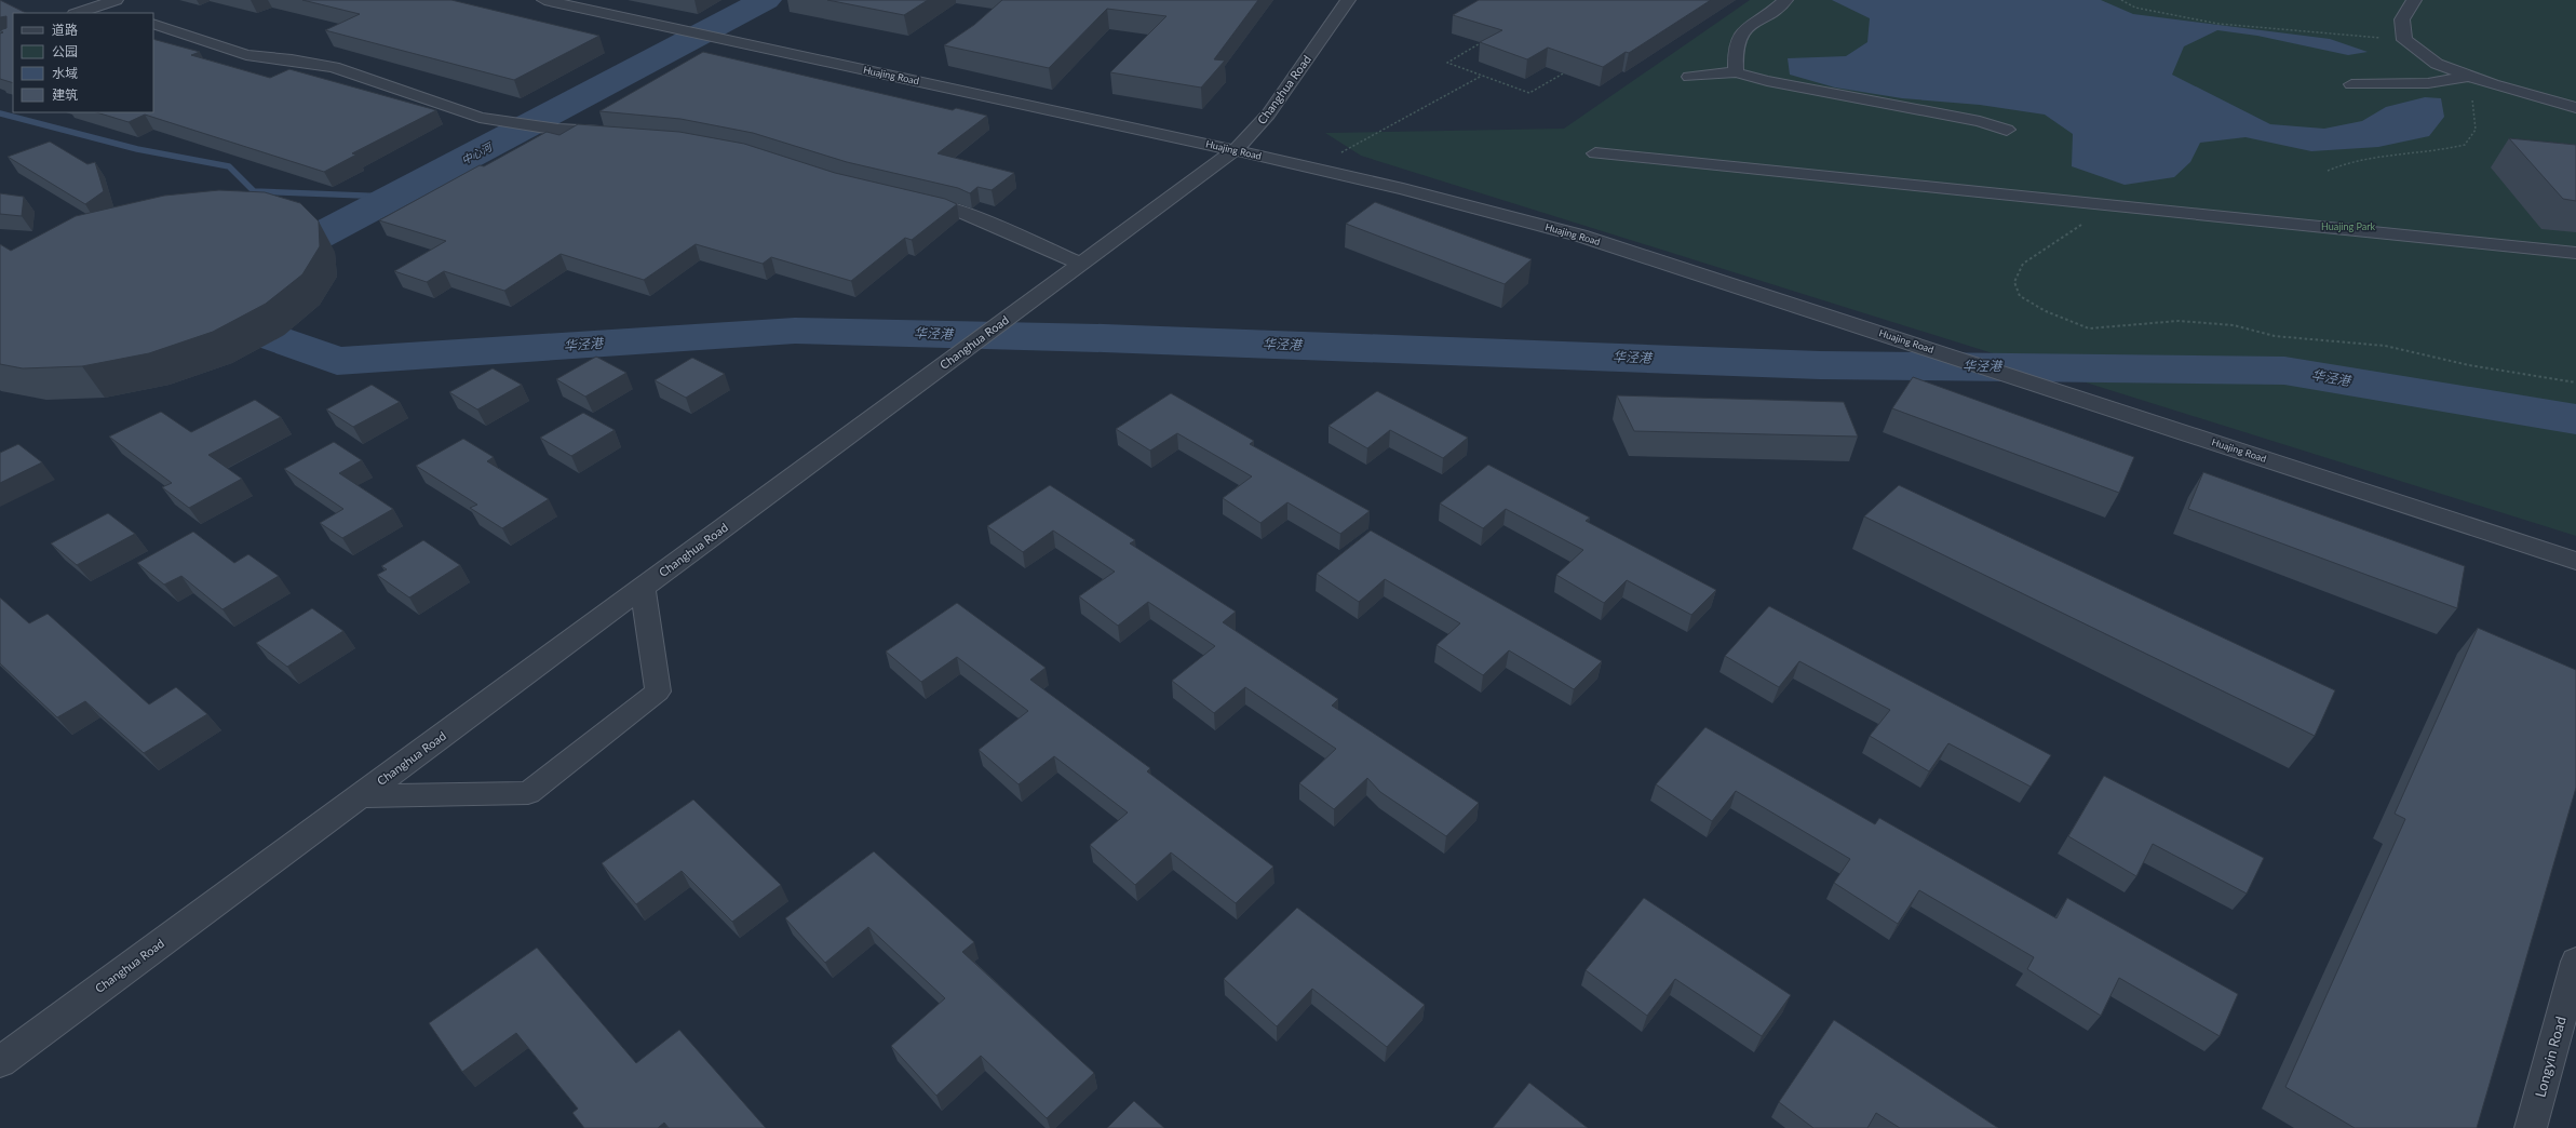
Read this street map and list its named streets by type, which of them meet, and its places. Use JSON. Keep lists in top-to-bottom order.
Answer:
{
  "streets": {
    "street": ["Huajing Road", "Changhua Road", "Longyin Road"]
  },
  "crossings": [
    ["Huajing Road", "Changhua Road"]
  ],
  "water": ["中心河", "华泾港"],
  "parks": ["Huajing Park"],
  "legend": [
    "道路",
    "公园",
    "水域",
    "建筑"
  ]
}
